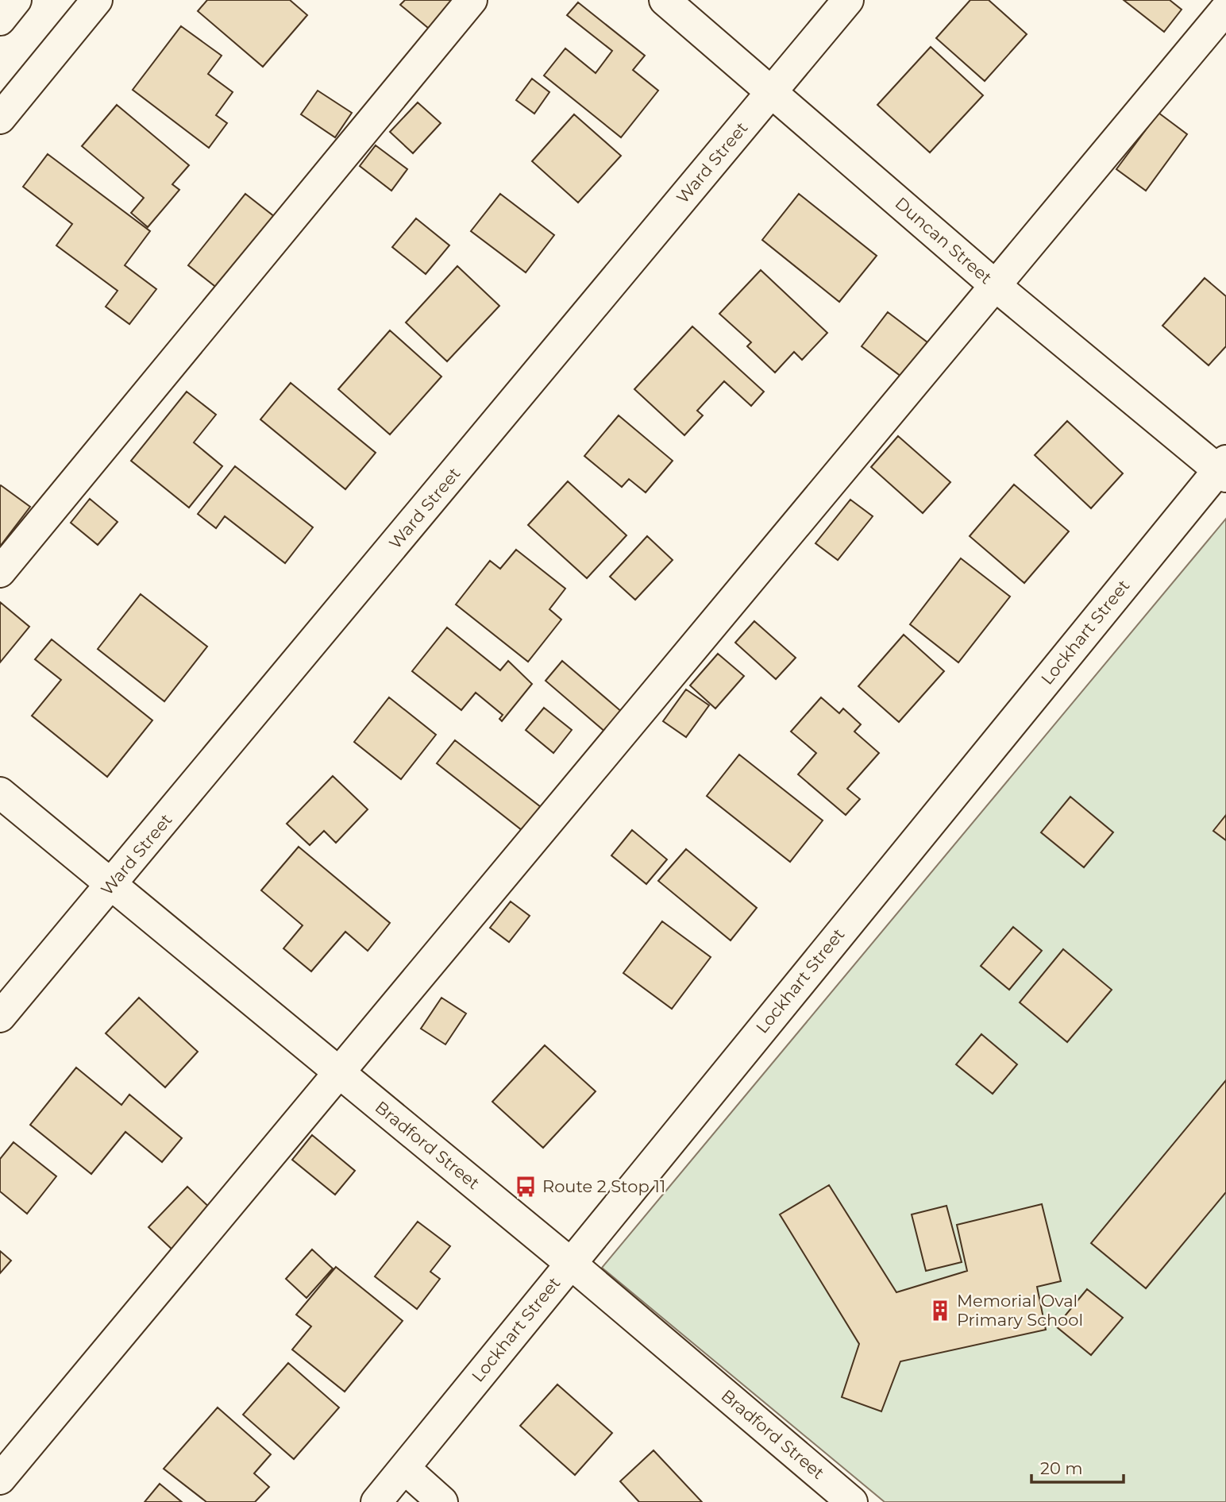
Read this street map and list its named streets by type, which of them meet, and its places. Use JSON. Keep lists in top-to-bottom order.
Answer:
{
  "streets": {
    "main road": [
      "Ward Street",
      "Duncan Street",
      "Lockhart Street",
      "Bradford Street"
    ]
  },
  "crossings": [
    ["Ward Street", "Duncan Street"],
    ["Ward Street", "Bradford Street"],
    ["Duncan Street", "Lockhart Street"],
    ["Lockhart Street", "Bradford Street"]
  ],
  "places": {
    "bus stop": ["Route 2 Stop 11"],
    "building": ["Memorial Oval Primary School"]
  },
  "scale_bar": "20 m"
}
